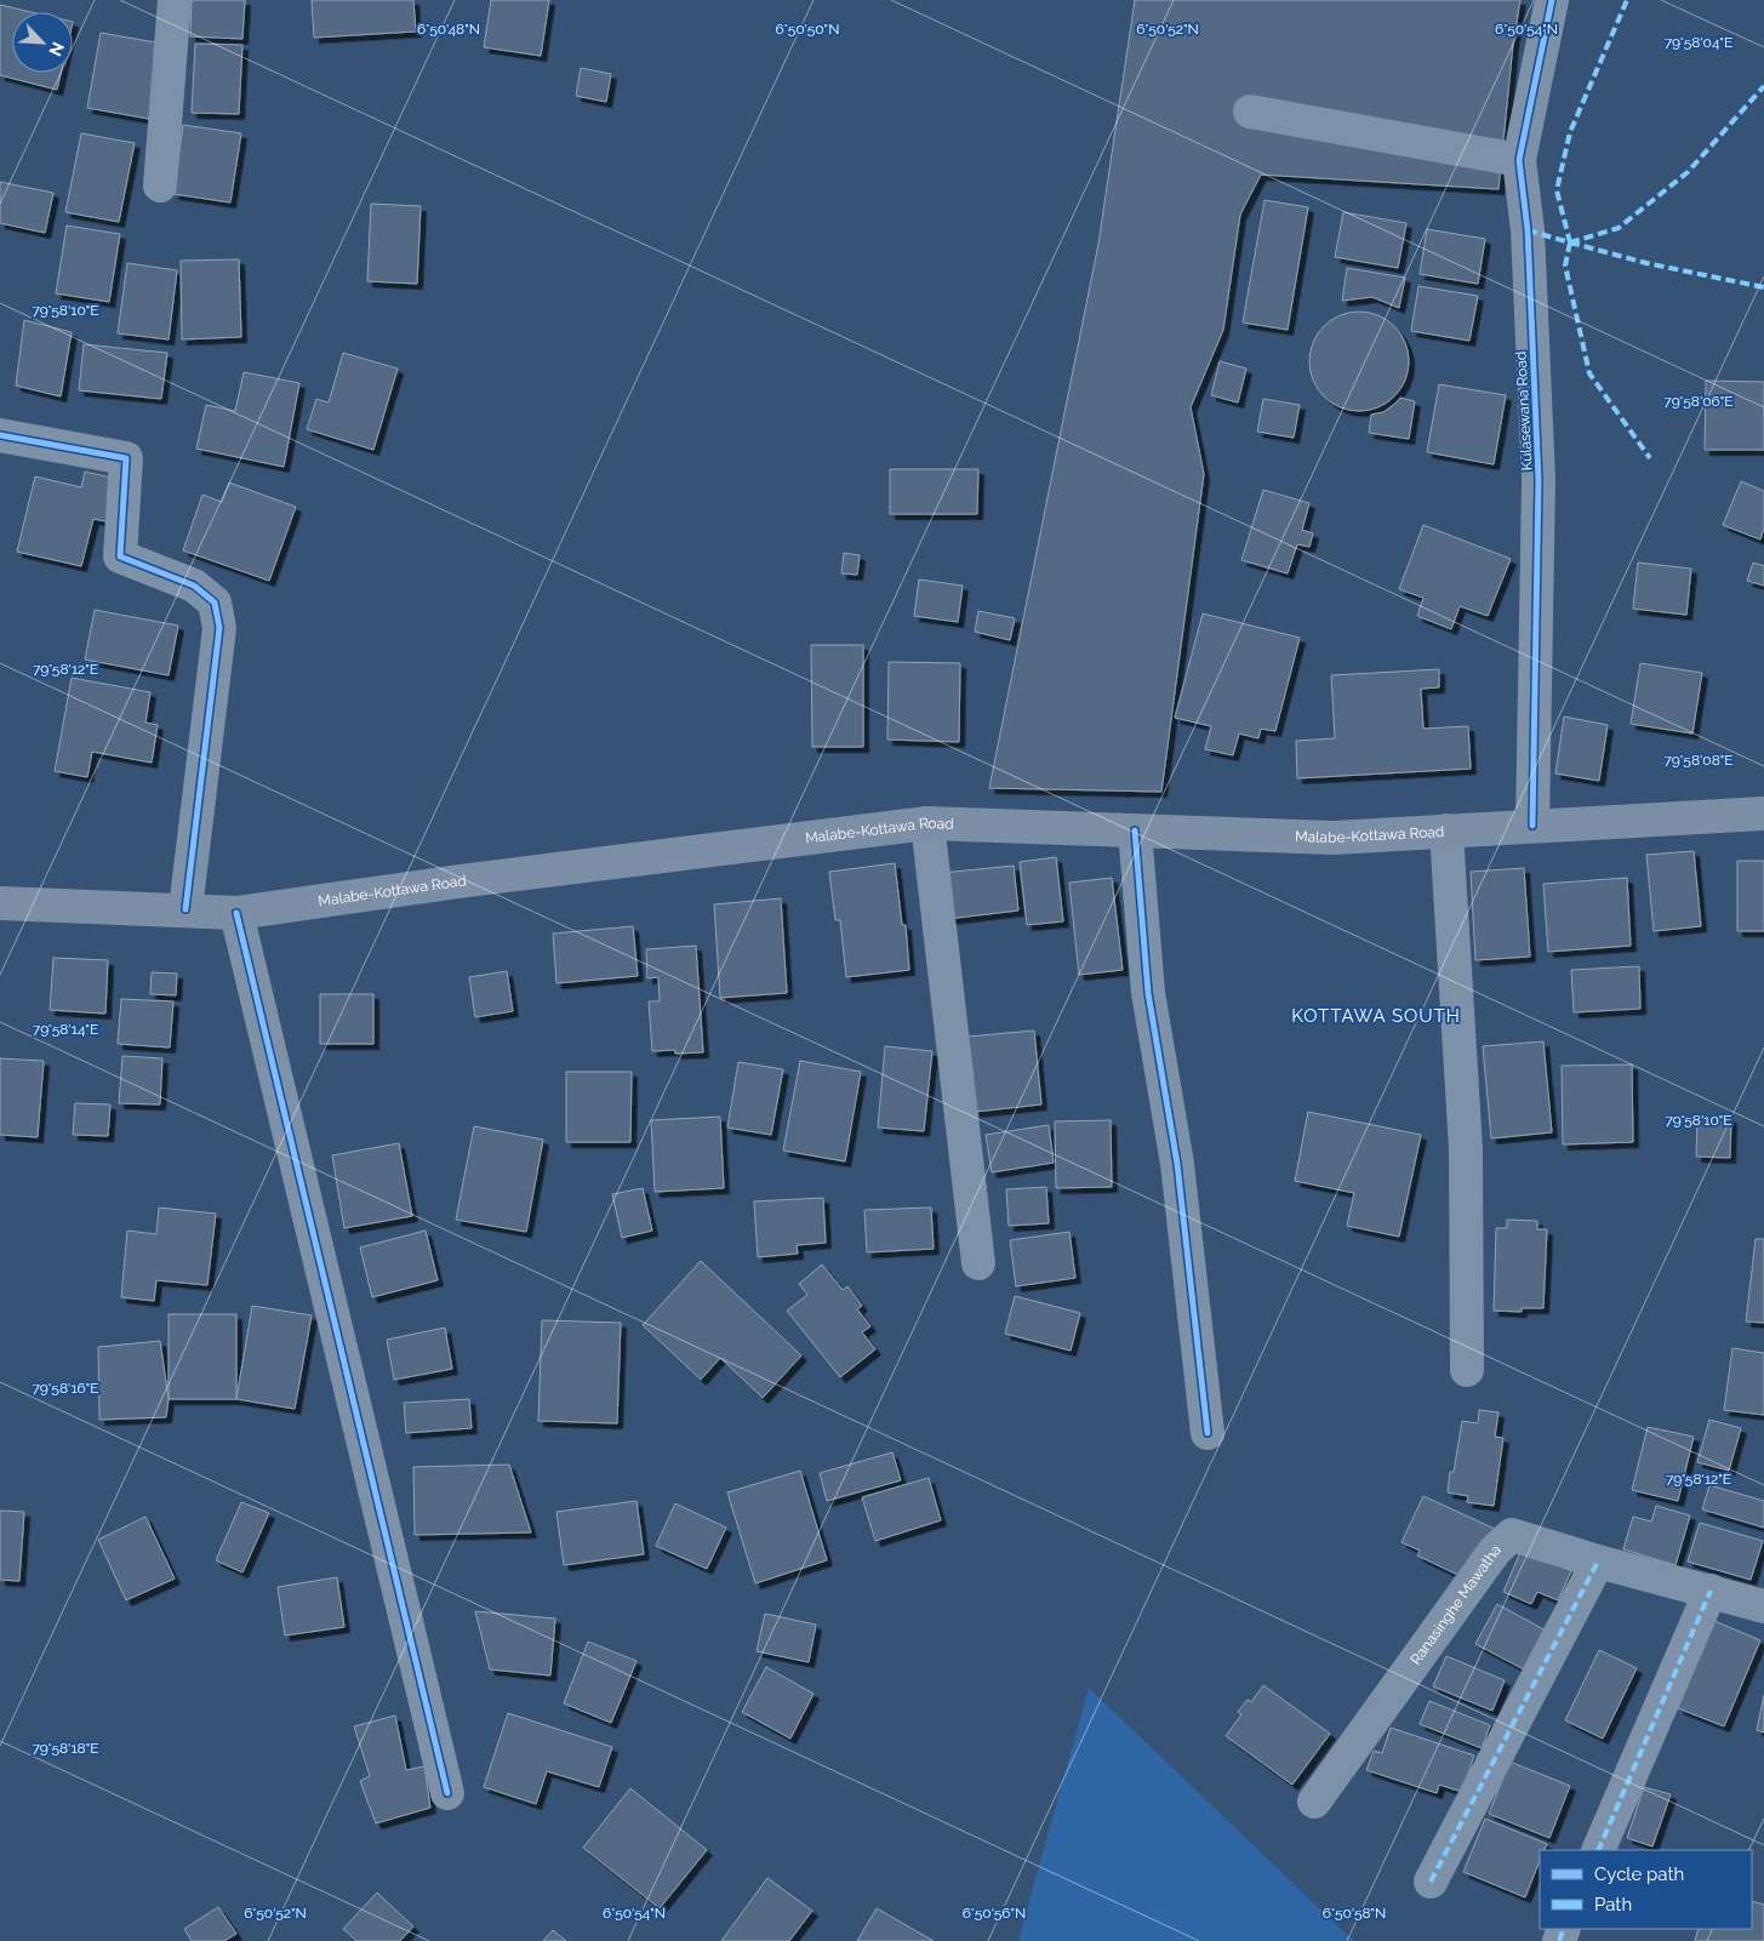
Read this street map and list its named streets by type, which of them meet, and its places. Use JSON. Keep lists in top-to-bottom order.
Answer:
{
  "streets": {
    "main road": ["Malabe-Kottawa Road"],
    "street": ["Kulasewana Road", "Ranasinghe Mawatha"]
  },
  "crossings": [
    ["Kulasewana Road", "Malabe-Kottawa Road"]
  ],
  "districts": ["KOTTAWA SOUTH"],
  "legend": ["Cycle path", "Path"],
  "north": "bottom right",
  "coordinates": [
    "6°50'48\"N",
    "6°50'50\"N",
    "6°50'52\"N",
    "6°50'54\"N",
    "79°58'04\"E",
    "79°58'10\"E",
    "79°58'06\"E",
    "79°58'12\"E",
    "79°58'08\"E",
    "79°58'14\"E",
    "79°58'16\"E",
    "79°58'18\"E",
    "6°50'56\"N",
    "6°50'58\"N"
  ]
}
